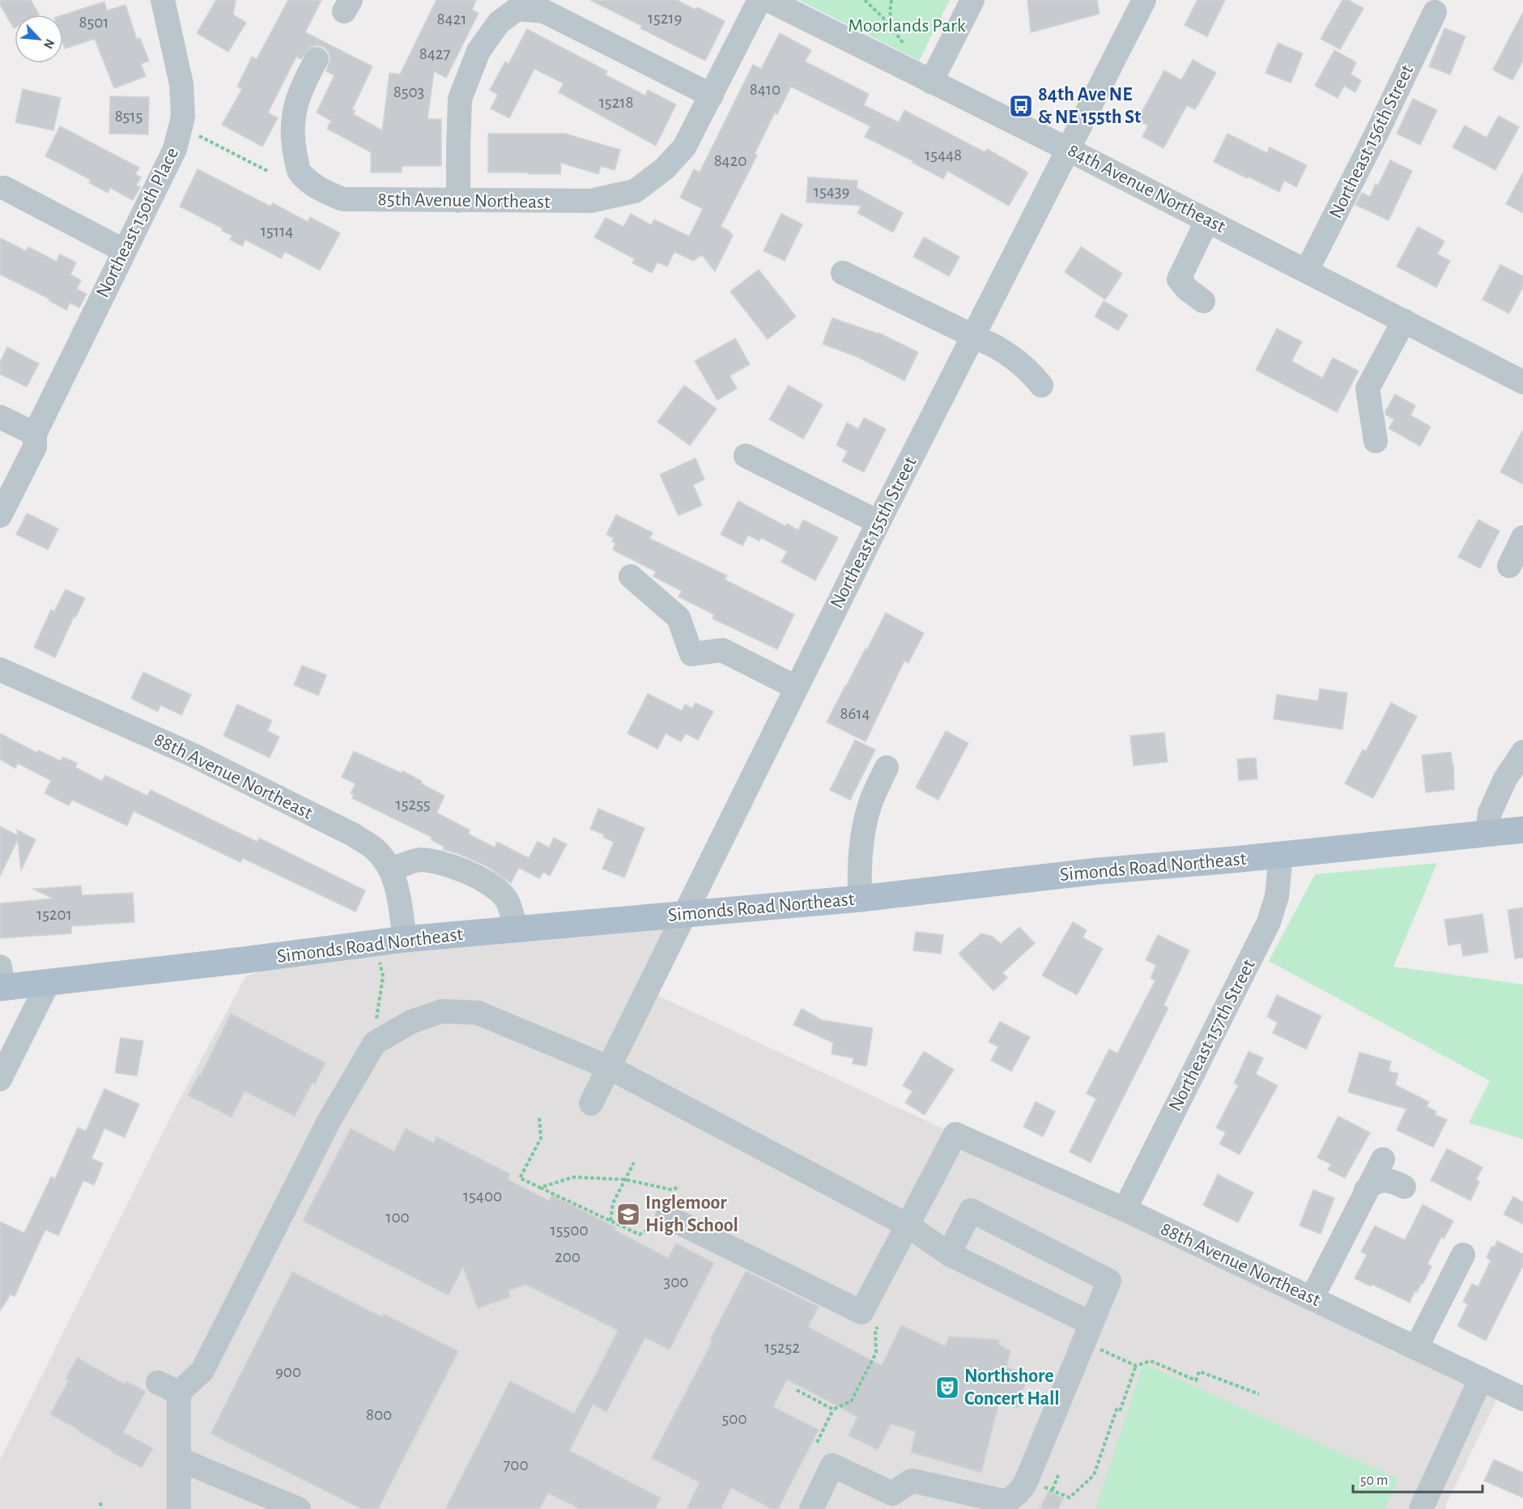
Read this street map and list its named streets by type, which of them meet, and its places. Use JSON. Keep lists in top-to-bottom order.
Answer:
{
  "streets": {
    "main road": ["Simonds Road Northeast"],
    "street": [
      "Northeast 156th Street",
      "84th Avenue Northeast",
      "85th Avenue Northeast",
      "Northeast 150th Place",
      "Northeast 155th Street",
      "88th Avenue Northeast",
      "Northeast 157th Street"
    ]
  },
  "crossings": [
    ["Northeast 156th Street", "84th Avenue Northeast"],
    ["84th Avenue Northeast", "Northeast 155th Street"],
    ["Northeast 155th Street", "Simonds Road Northeast"],
    ["88th Avenue Northeast", "Simonds Road Northeast"],
    ["88th Avenue Northeast", "Northeast 157th Street"],
    ["Simonds Road Northeast", "Northeast 157th Street"]
  ],
  "parks": ["Moorlands Park"],
  "places": {
    "bus stop": ["84th Ave NE & NE 155th St"],
    "school or university": ["Inglemoor High School"],
    "theatre": ["Northshore Concert Hall"]
  },
  "house_numbers": [
    "15219",
    "8421",
    "8501",
    "8427",
    "8410",
    "8503",
    "15218",
    "8515",
    "15448",
    "8420",
    "15439",
    "15114",
    "8614",
    "15255",
    "15201",
    "15400",
    "100",
    "15500",
    "200",
    "300",
    "15252",
    "900",
    "800",
    "500",
    "700"
  ],
  "scale_bar": "50 m",
  "north": "bottom right"
}
